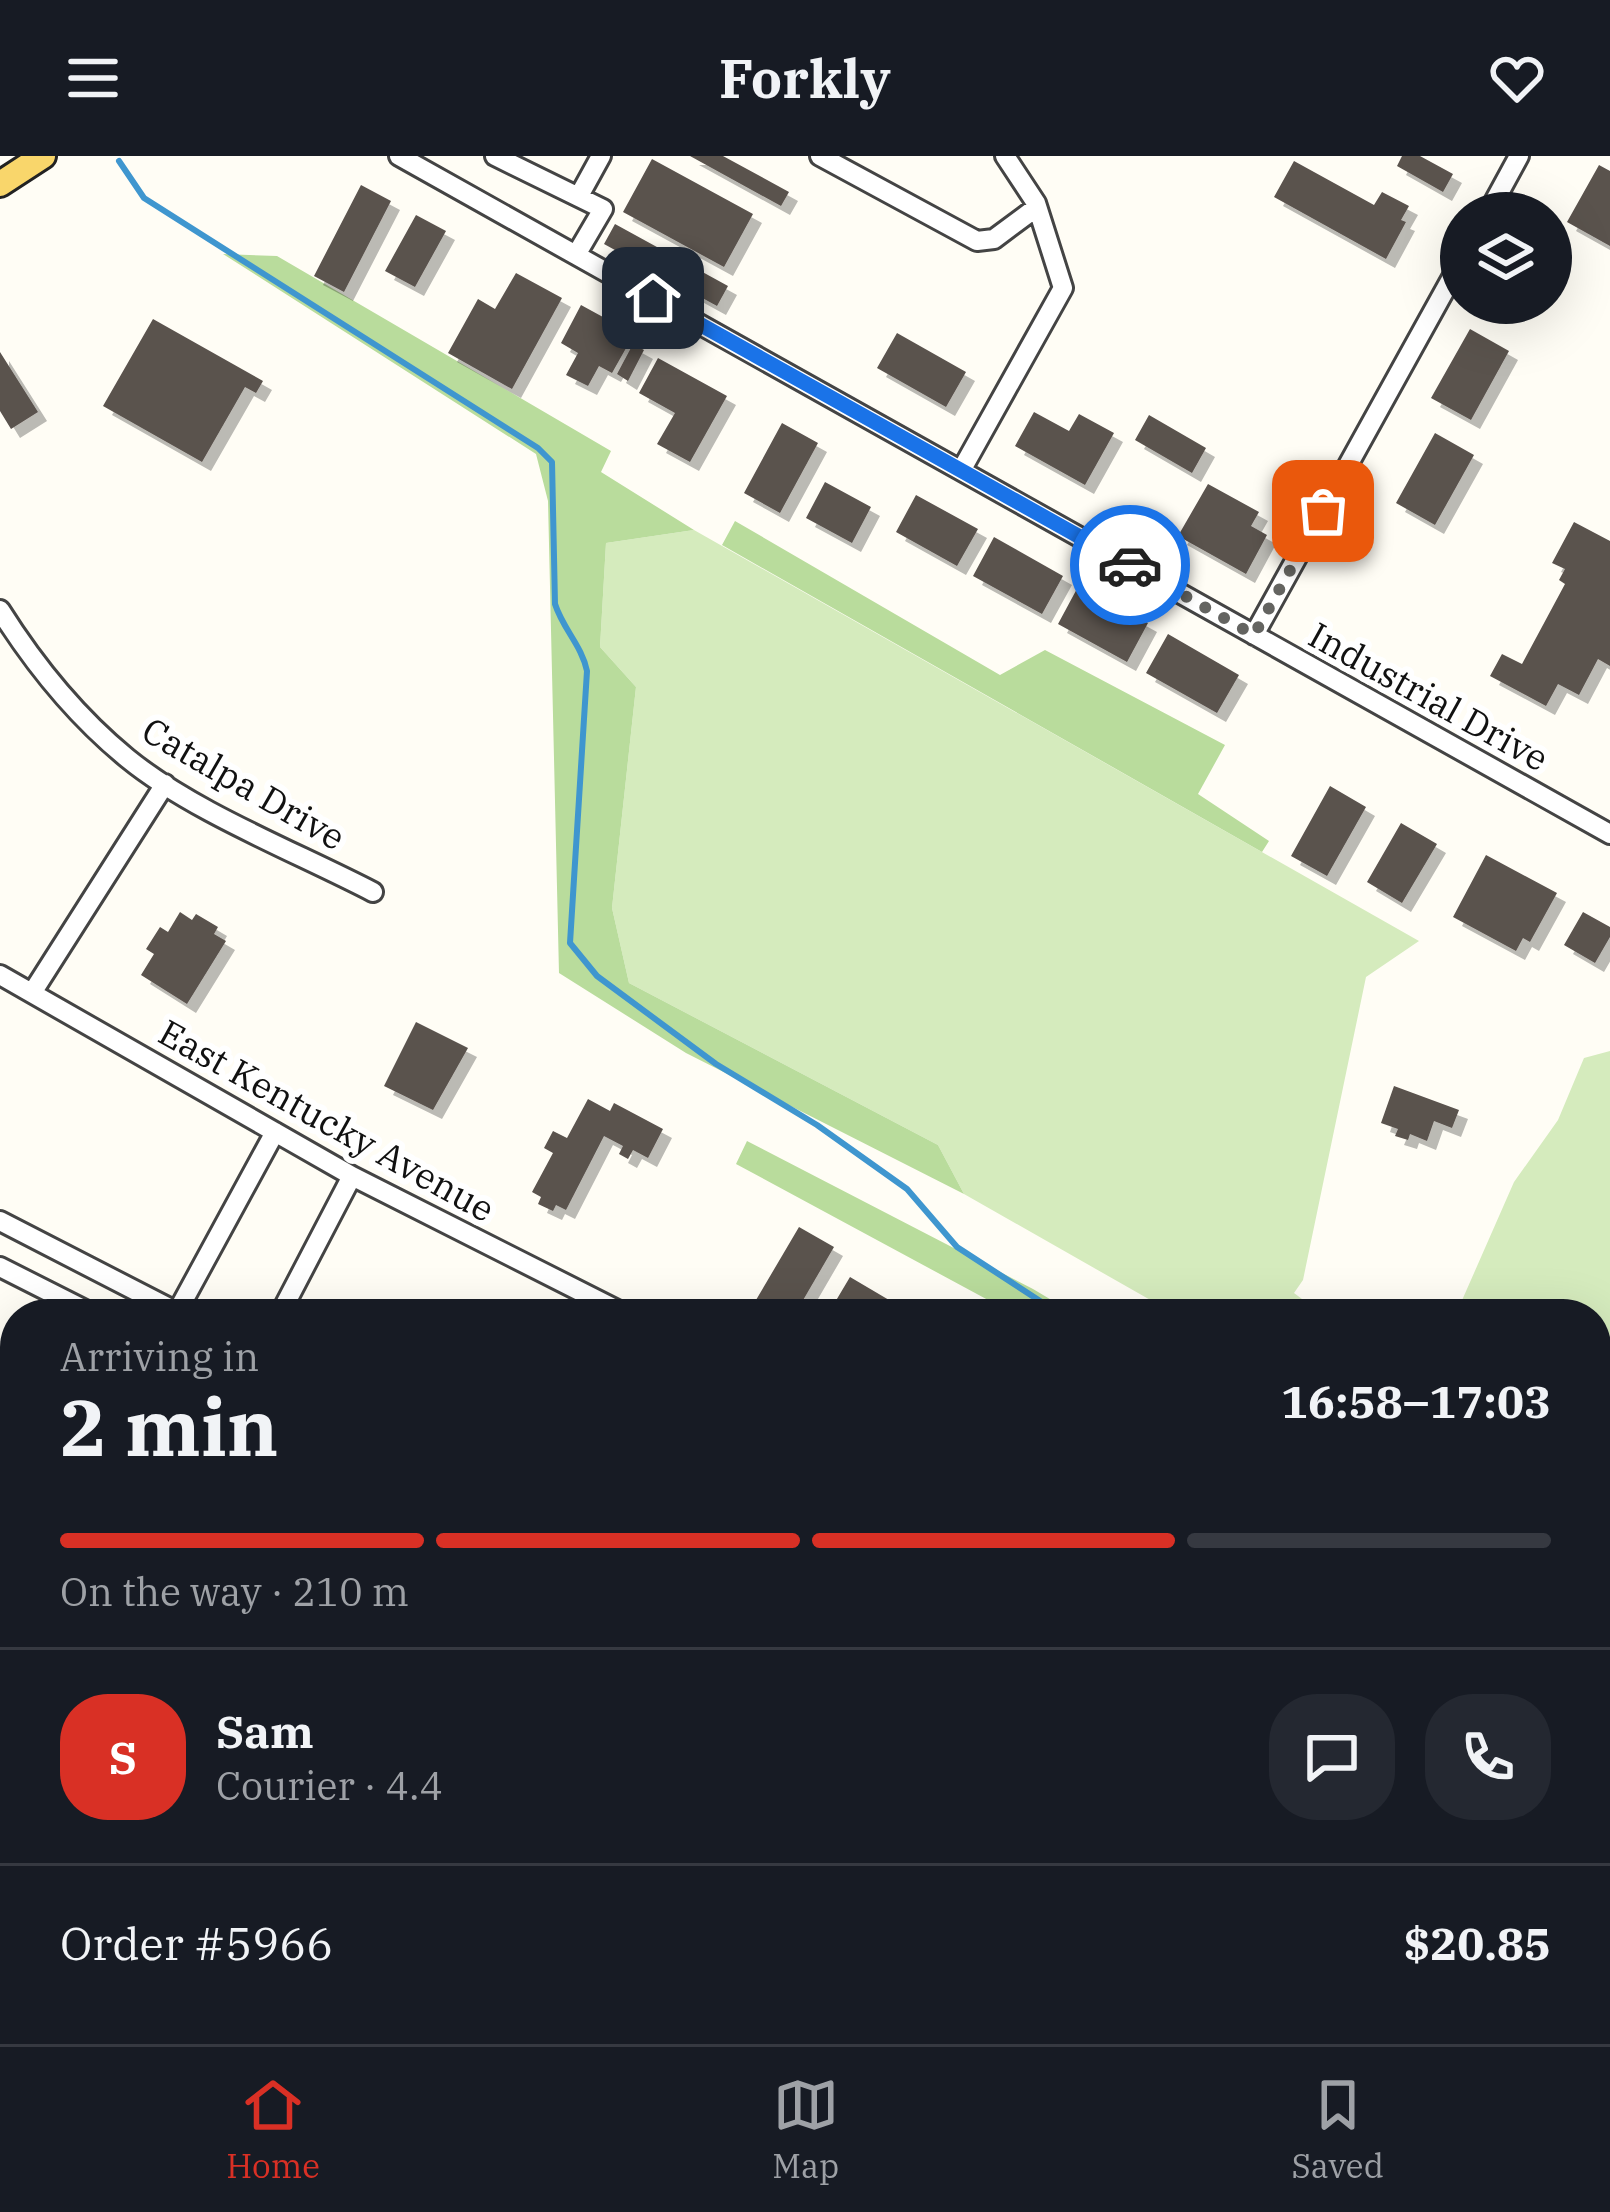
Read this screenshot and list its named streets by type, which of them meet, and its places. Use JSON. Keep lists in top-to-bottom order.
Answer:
{
  "streets": {
    "street": ["Industrial Drive", "Catalpa Drive", "East Kentucky Avenue"]
  },
  "page": {
    "header": "Forkly",
    "heading": ["2 min", "Arriving in", "16:58–17:03"],
    "panel": [
      "Sam",
      "Courier · 4.4",
      "Order #5966",
      "$20.85"
    ],
    "bar": "On the way · 210 m",
    "round": "S",
    "tabs": ["Home", "Map", "Saved"]
  }
}
